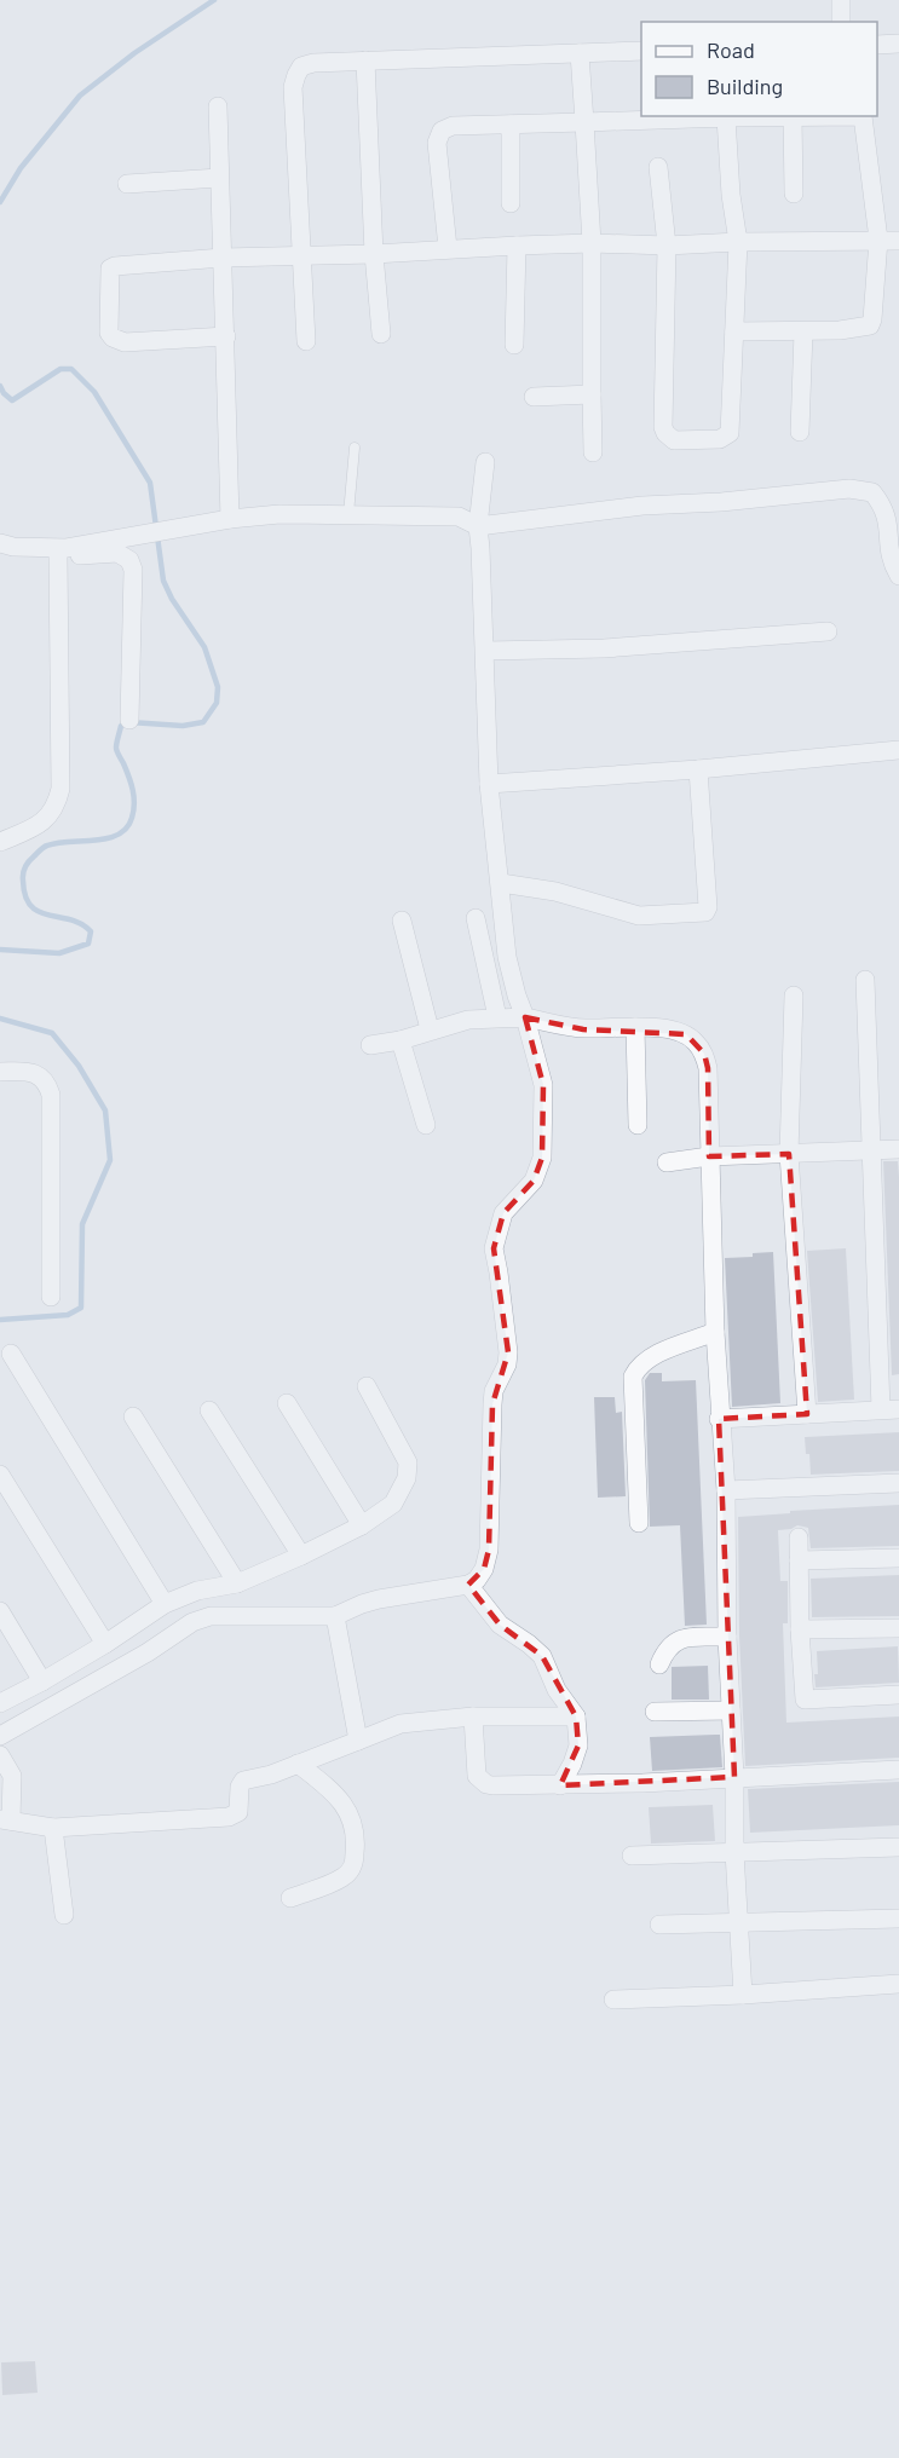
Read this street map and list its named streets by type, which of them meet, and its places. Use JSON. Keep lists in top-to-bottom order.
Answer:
{
  "legend": ["Road", "Building"]
}
